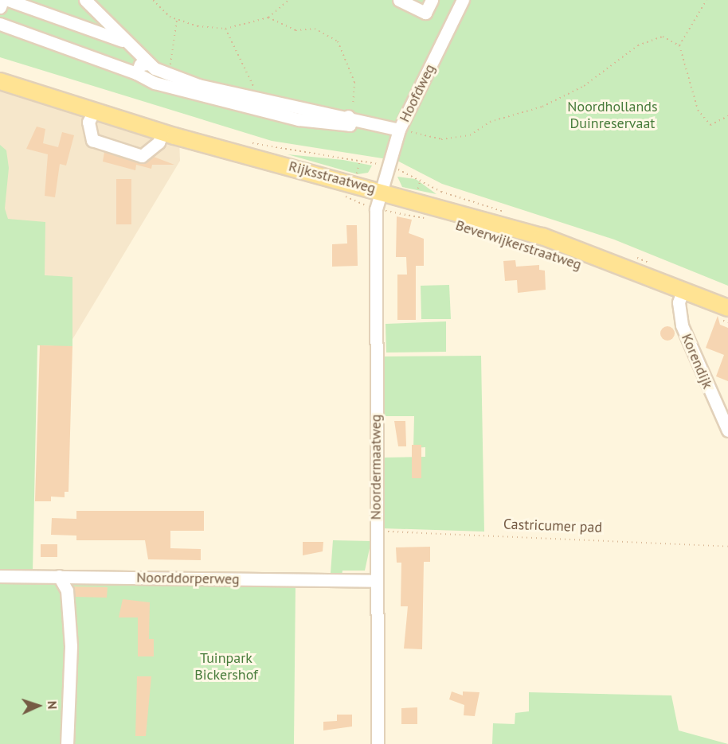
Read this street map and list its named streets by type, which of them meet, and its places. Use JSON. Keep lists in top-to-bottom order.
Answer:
{
  "streets": {
    "main road": ["Rijksstraatweg"],
    "street": [
      "Hoofdweg",
      "Korendijk",
      "Noordermaatweg",
      "Noorddorperweg"
    ],
    "path": ["Castricumer pad"]
  },
  "crossings": [
    ["Hoofdweg", "Rijksstraatweg"],
    ["Hoofdweg", "Noordermaatweg"],
    ["Rijksstraatweg", "Korendijk"],
    ["Rijksstraatweg", "Noordermaatweg"],
    ["Noordermaatweg", "Castricumer pad"],
    ["Noordermaatweg", "Noorddorperweg"]
  ],
  "parks": ["Noordhollands Duinreservaat", "Tuinpark Bickershof"],
  "north": "right"
}
